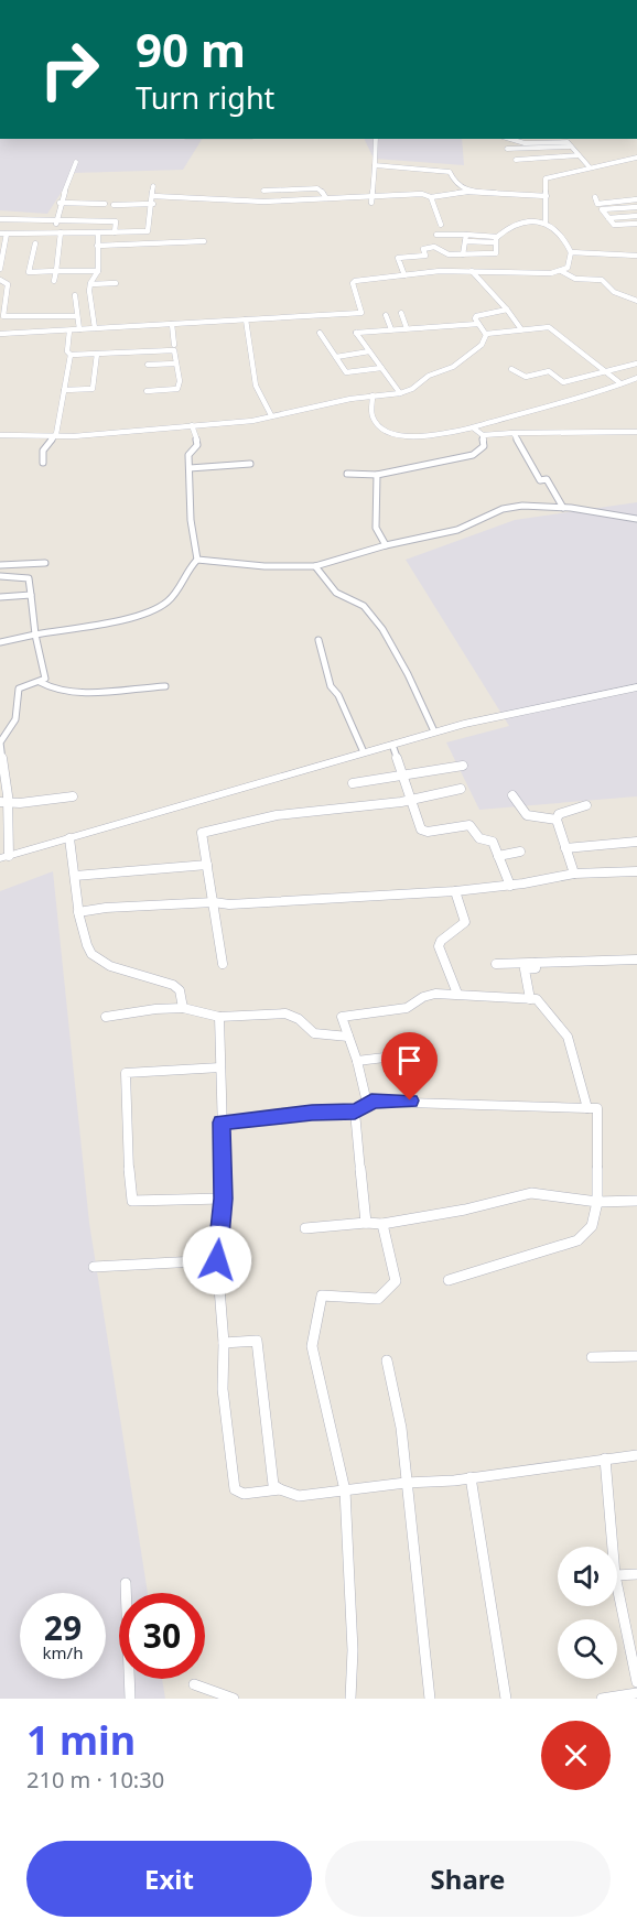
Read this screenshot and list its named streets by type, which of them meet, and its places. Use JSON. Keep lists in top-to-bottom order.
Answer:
{
  "page": {
    "turn": ["90 m", "Turn right"],
    "speed": "29 km/h",
    "limit": "30",
    "heading": ["1 min", "210 m · 10:30"],
    "buttons": ["Exit", "Share"]
  }
}
